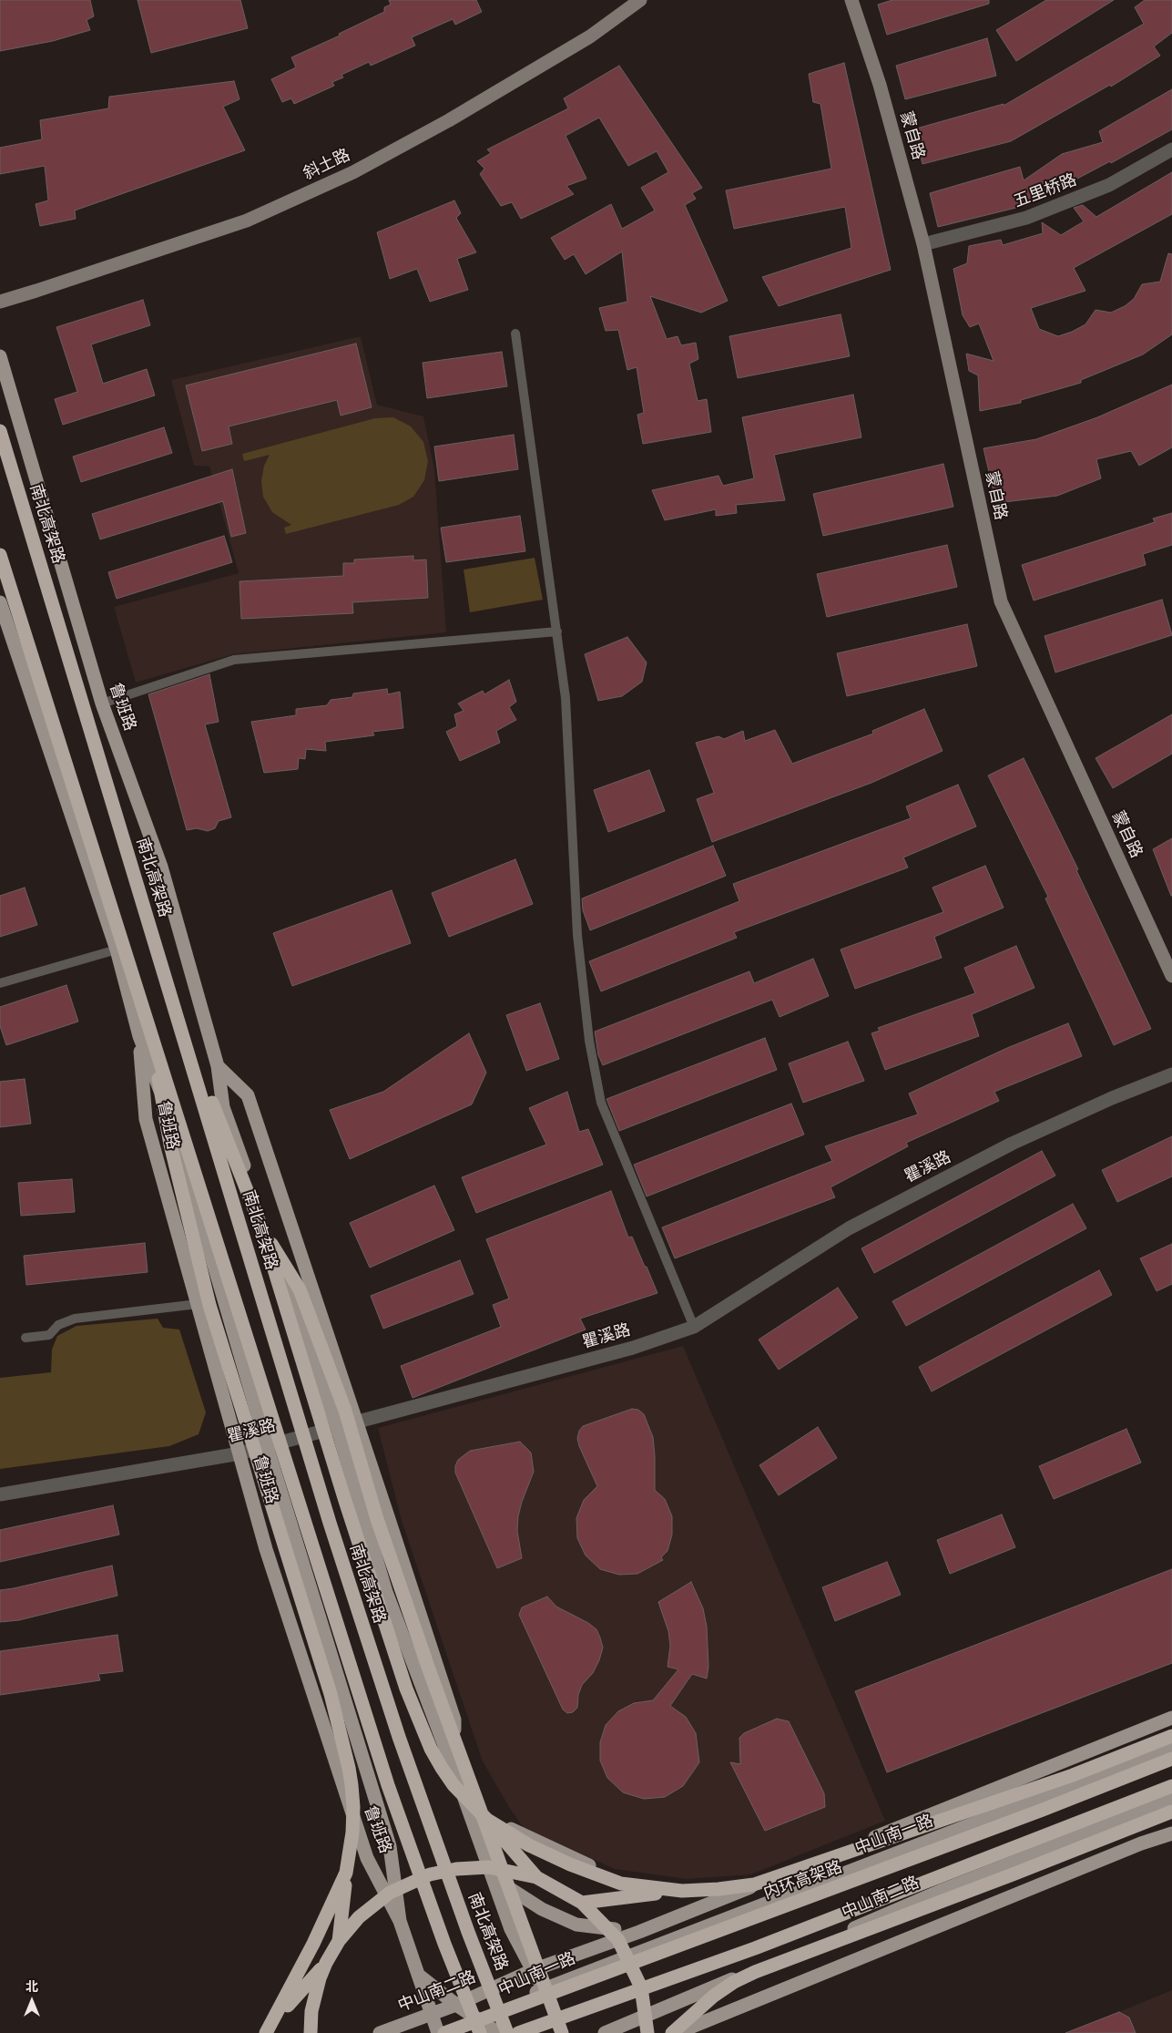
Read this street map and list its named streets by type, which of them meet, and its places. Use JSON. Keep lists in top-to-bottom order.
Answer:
{
  "streets": {
    "highway": ["南北高架路", "内环高架路"],
    "main road": ["鲁班路", "中山南一路", "中山南二路"],
    "street": [
      "蒙自路",
      "斜土路",
      "五里桥路",
      "瞿溪路"
    ]
  },
  "crossings": [
    ["蒙自路", "五里桥路"],
    ["鲁班路", "瞿溪路"],
    ["鲁班路", "中山南一路"],
    ["鲁班路", "中山南二路"],
    ["中山南一路", "中山南二路"]
  ],
  "north": "top"
}
